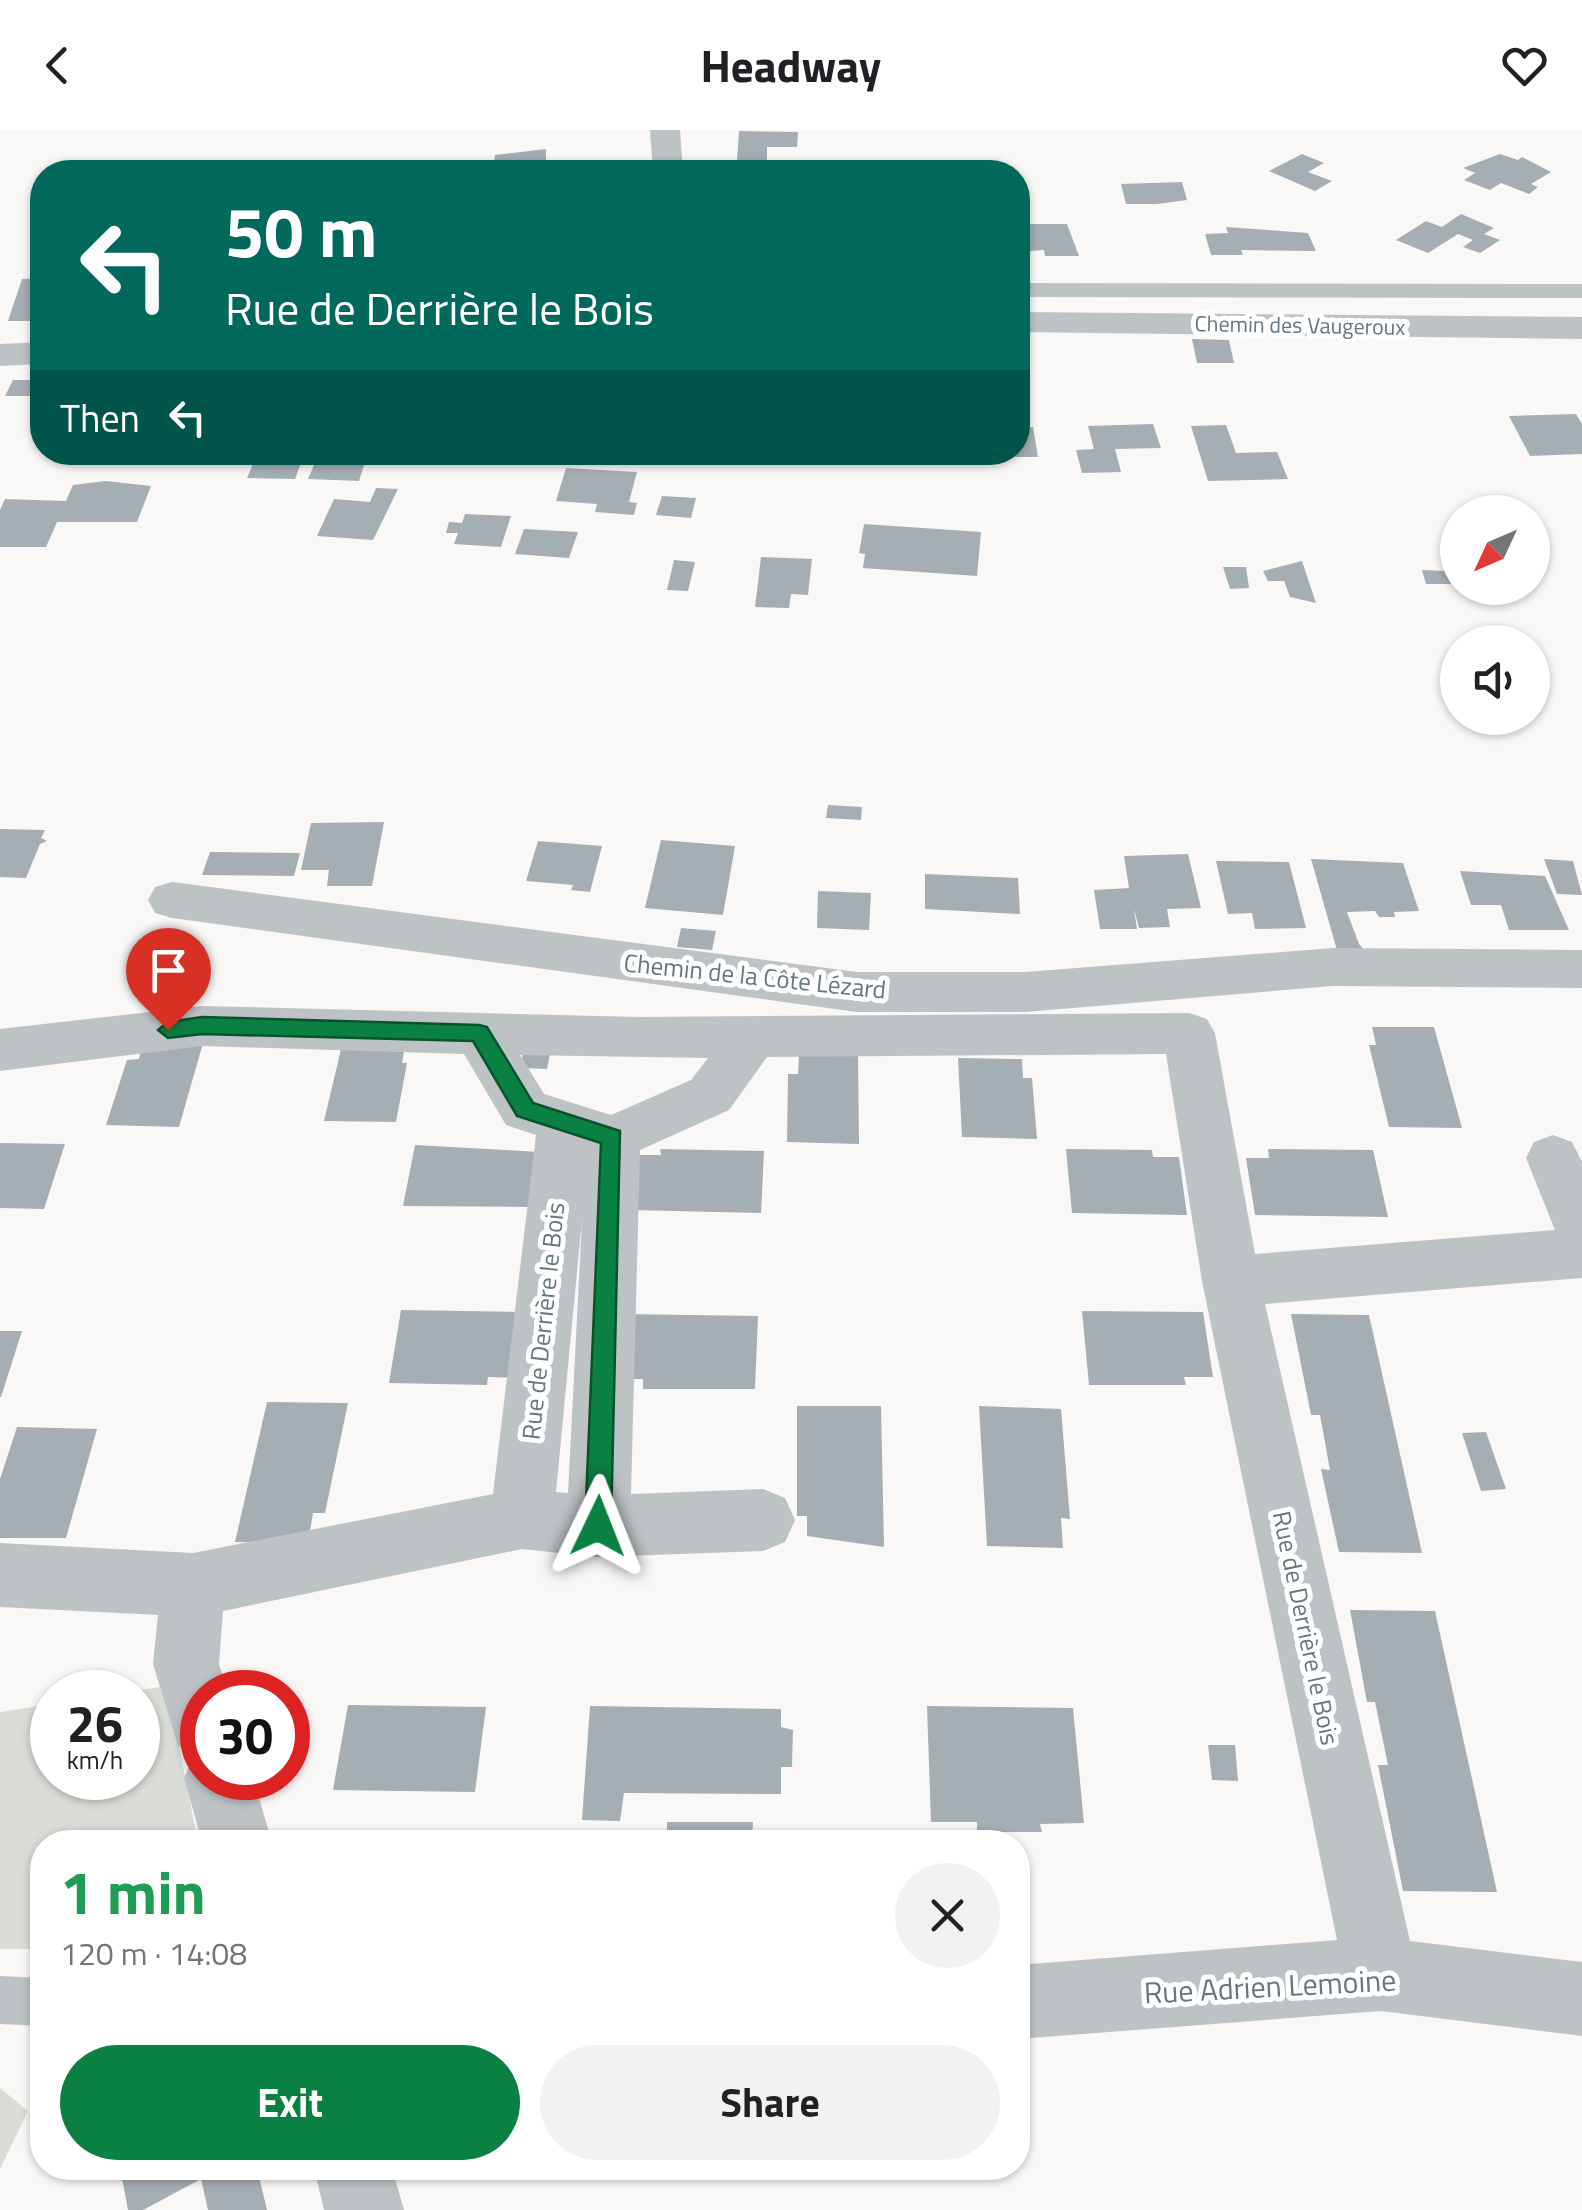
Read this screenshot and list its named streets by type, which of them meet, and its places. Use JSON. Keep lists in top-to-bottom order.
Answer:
{
  "streets": {
    "street": [
      "Chemin des Vaugeroux",
      "Chemin de la Côte Lézard",
      "Rue de Derrière le Bois",
      "Rue Adrien Lemoine"
    ]
  },
  "crossings": [
    ["Rue de Derrière le Bois", "Rue Adrien Lemoine"]
  ],
  "north": "bottom left",
  "page": {
    "header": "Headway",
    "turn": ["50 m", "Rue de Derrière le Bois"],
    "then": "Then",
    "speed": "26 km/h",
    "limit": "30",
    "heading": ["1 min", "120 m · 14:08"],
    "buttons": ["Exit", "Share"]
  }
}
